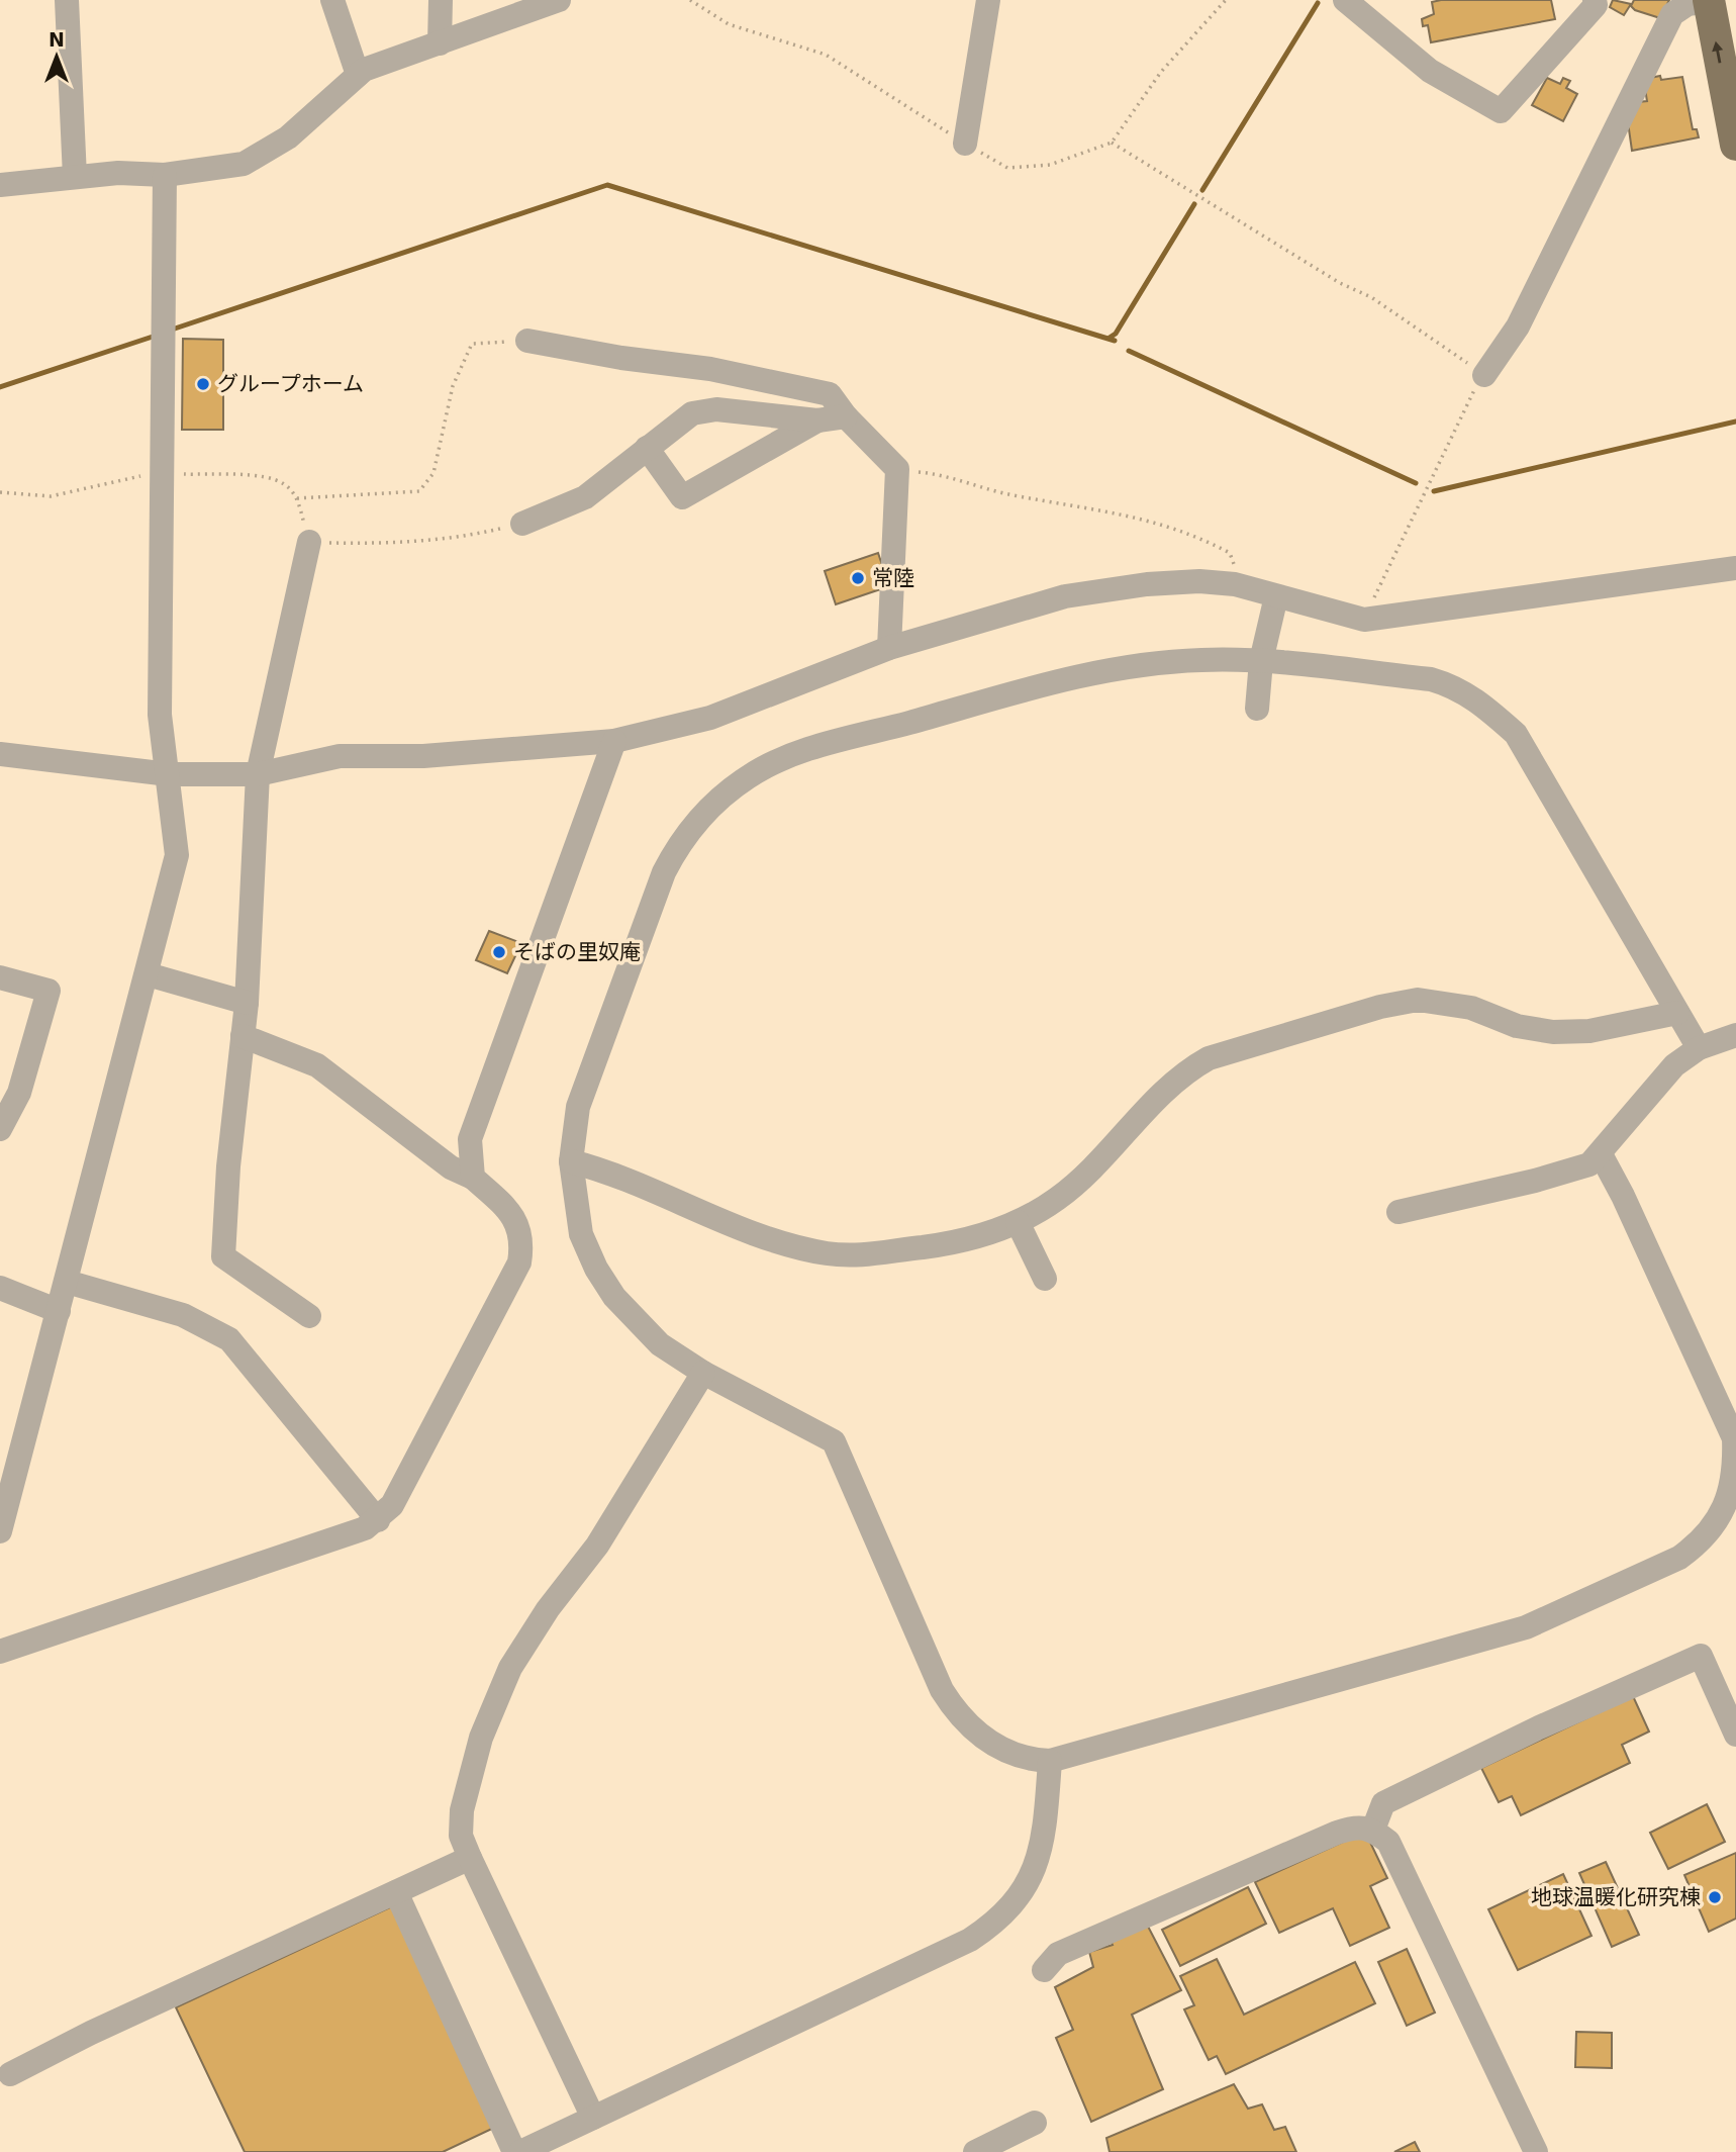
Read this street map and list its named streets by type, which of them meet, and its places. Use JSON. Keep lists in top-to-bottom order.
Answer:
{
  "places": [
    "グループホーム",
    "常陸",
    "そばの里奴庵",
    "地球温暖化研究棟"
  ],
  "north": "top"
}
